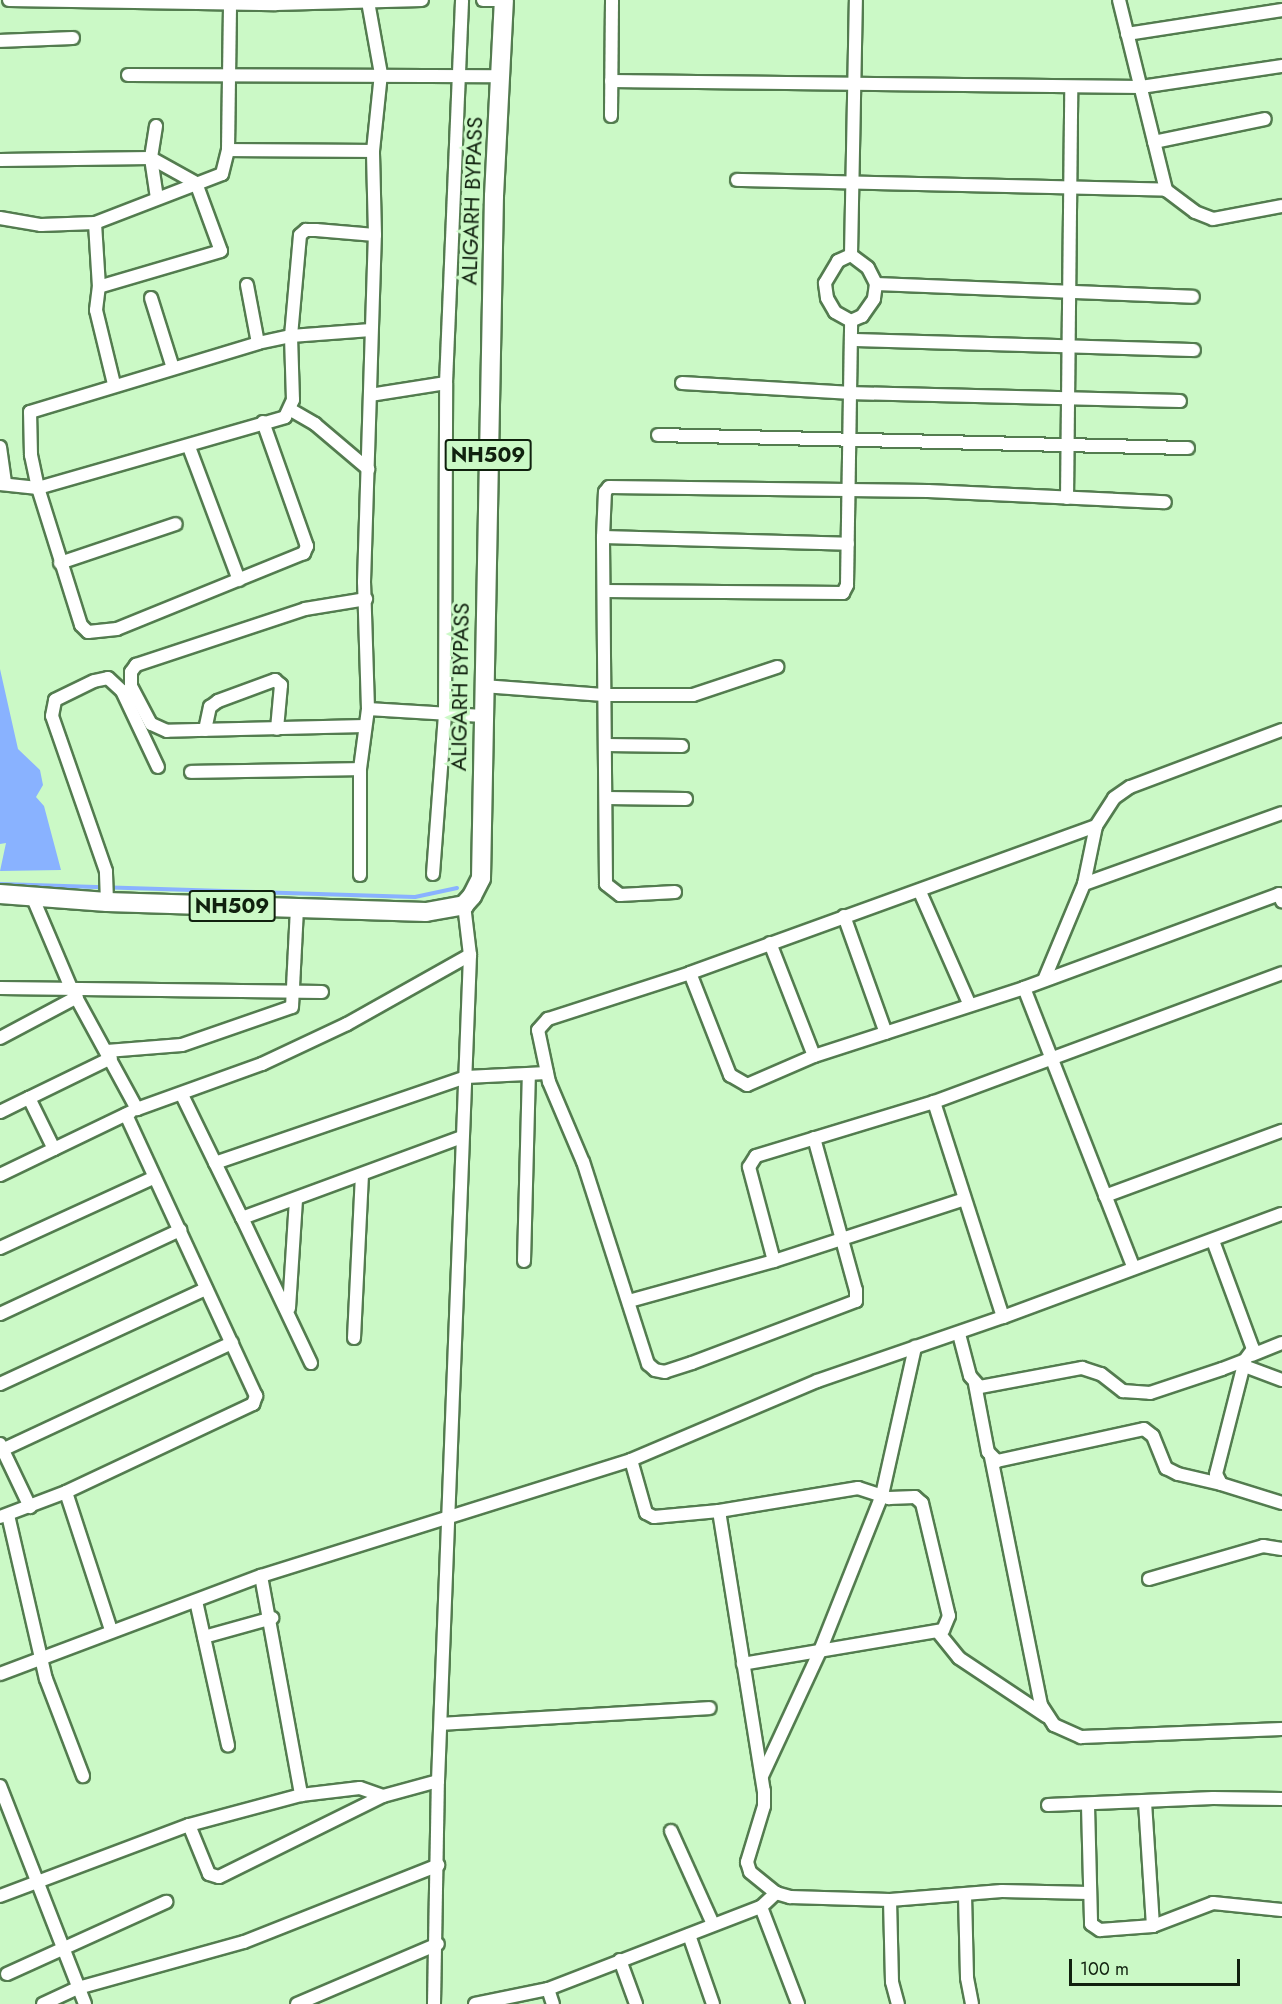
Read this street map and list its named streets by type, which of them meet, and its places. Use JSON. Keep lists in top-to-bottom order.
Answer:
{
  "streets": {
    "highway": ["ALIGARH BYPASS", "NH509"]
  },
  "crossings": [
    ["ALIGARH BYPASS", "NH509"]
  ],
  "scale_bar": "100 m"
}
